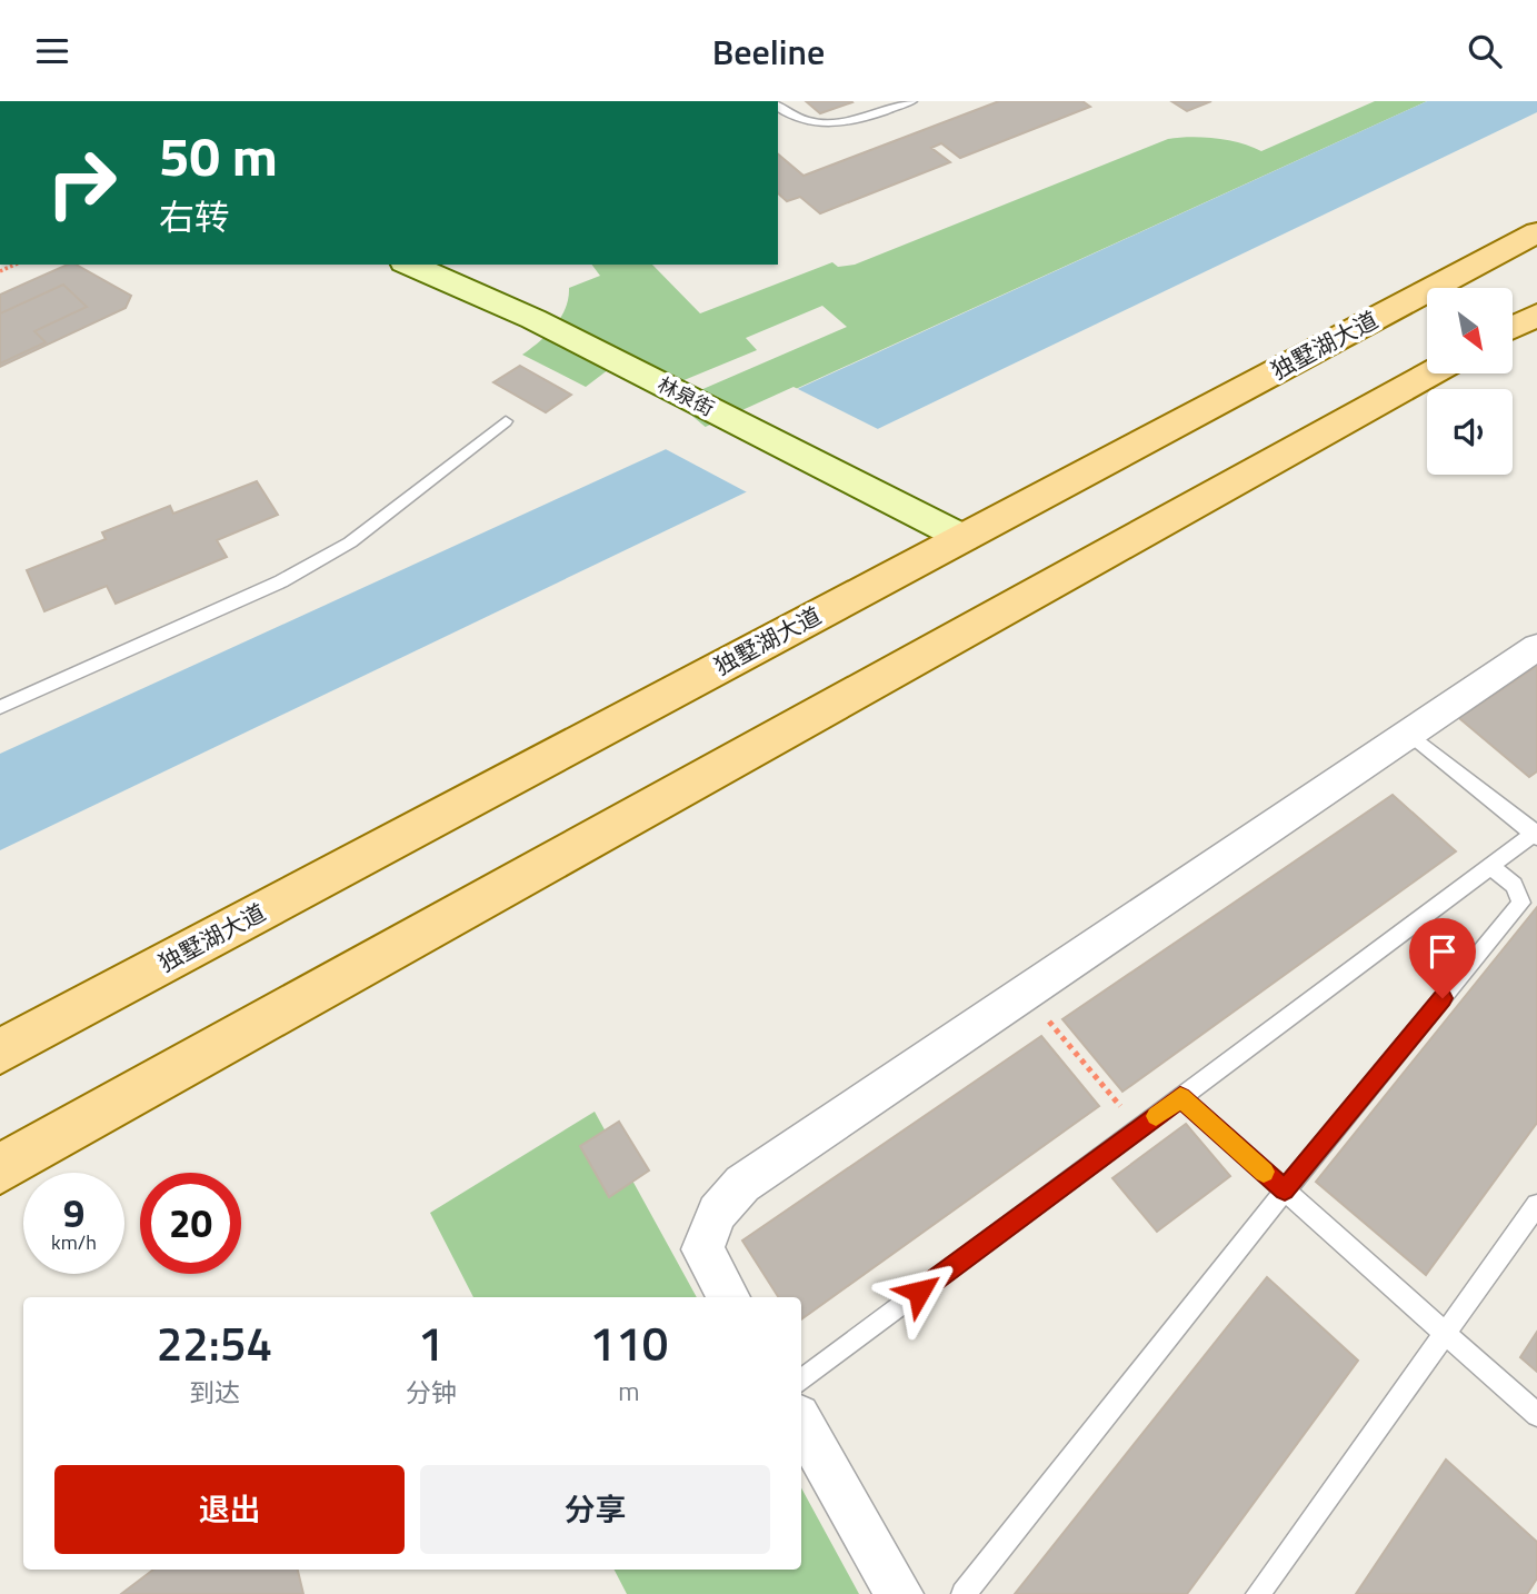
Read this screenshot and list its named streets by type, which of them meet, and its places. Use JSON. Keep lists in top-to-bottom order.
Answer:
{
  "streets": {
    "main road": ["独墅湖大道", "林泉街"]
  },
  "crossings": [
    ["独墅湖大道", "林泉街"]
  ],
  "north": "bottom right",
  "page": {
    "header": "Beeline",
    "turn": ["50 m", "右转"],
    "speed": "9 km/h",
    "limit": "20",
    "eta": [
      "22:54",
      "到达",
      "1",
      "分钟",
      "110",
      "m"
    ],
    "buttons": ["退出", "分享"]
  }
}
